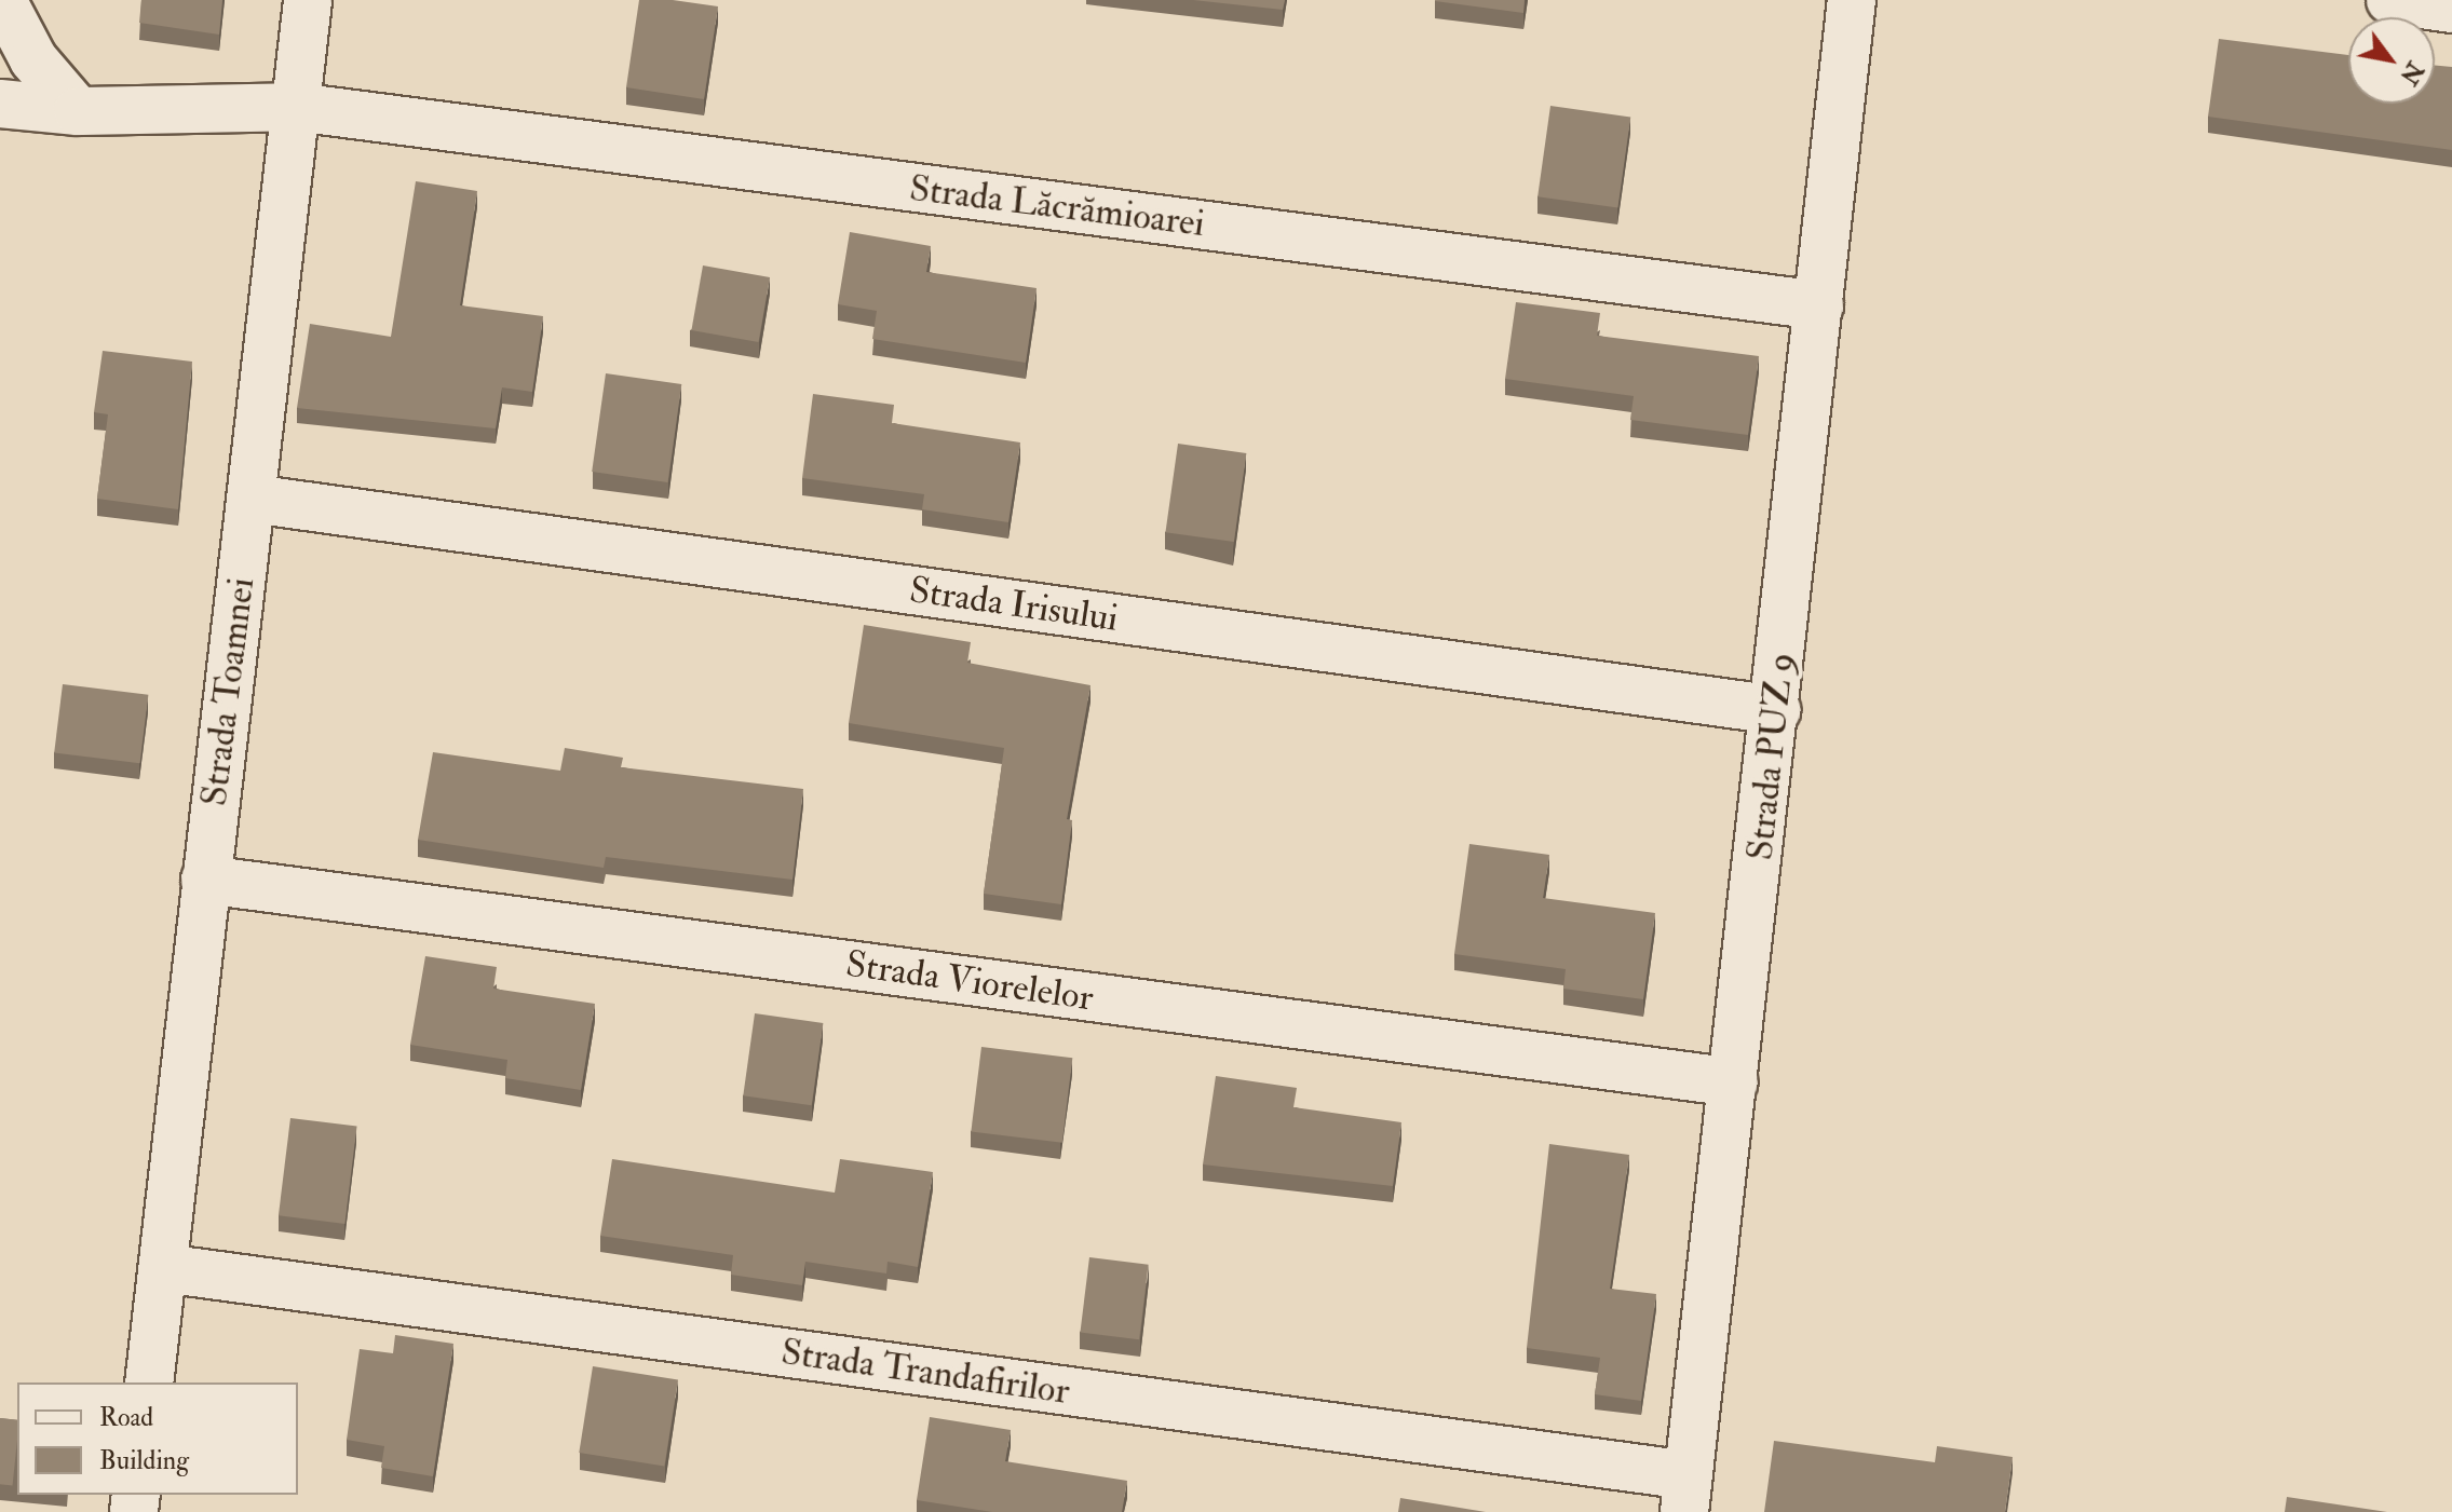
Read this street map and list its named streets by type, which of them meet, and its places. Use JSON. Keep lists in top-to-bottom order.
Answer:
{
  "streets": {
    "street": [
      "Strada Lăcrămioarei",
      "Strada Irisului",
      "Strada Toamnei",
      "Strada PUZ 9",
      "Strada Viorelelor",
      "Strada Trandafirilor"
    ]
  },
  "crossings": [
    ["Strada Lăcrămioarei", "Strada Toamnei"],
    ["Strada Lăcrămioarei", "Strada PUZ 9"],
    ["Strada Irisului", "Strada Toamnei"],
    ["Strada Irisului", "Strada PUZ 9"],
    ["Strada Toamnei", "Strada Viorelelor"],
    ["Strada Toamnei", "Strada Trandafirilor"],
    ["Strada PUZ 9", "Strada Viorelelor"],
    ["Strada PUZ 9", "Strada Trandafirilor"]
  ],
  "legend": ["Road", "Building"],
  "north": "bottom right"
}
